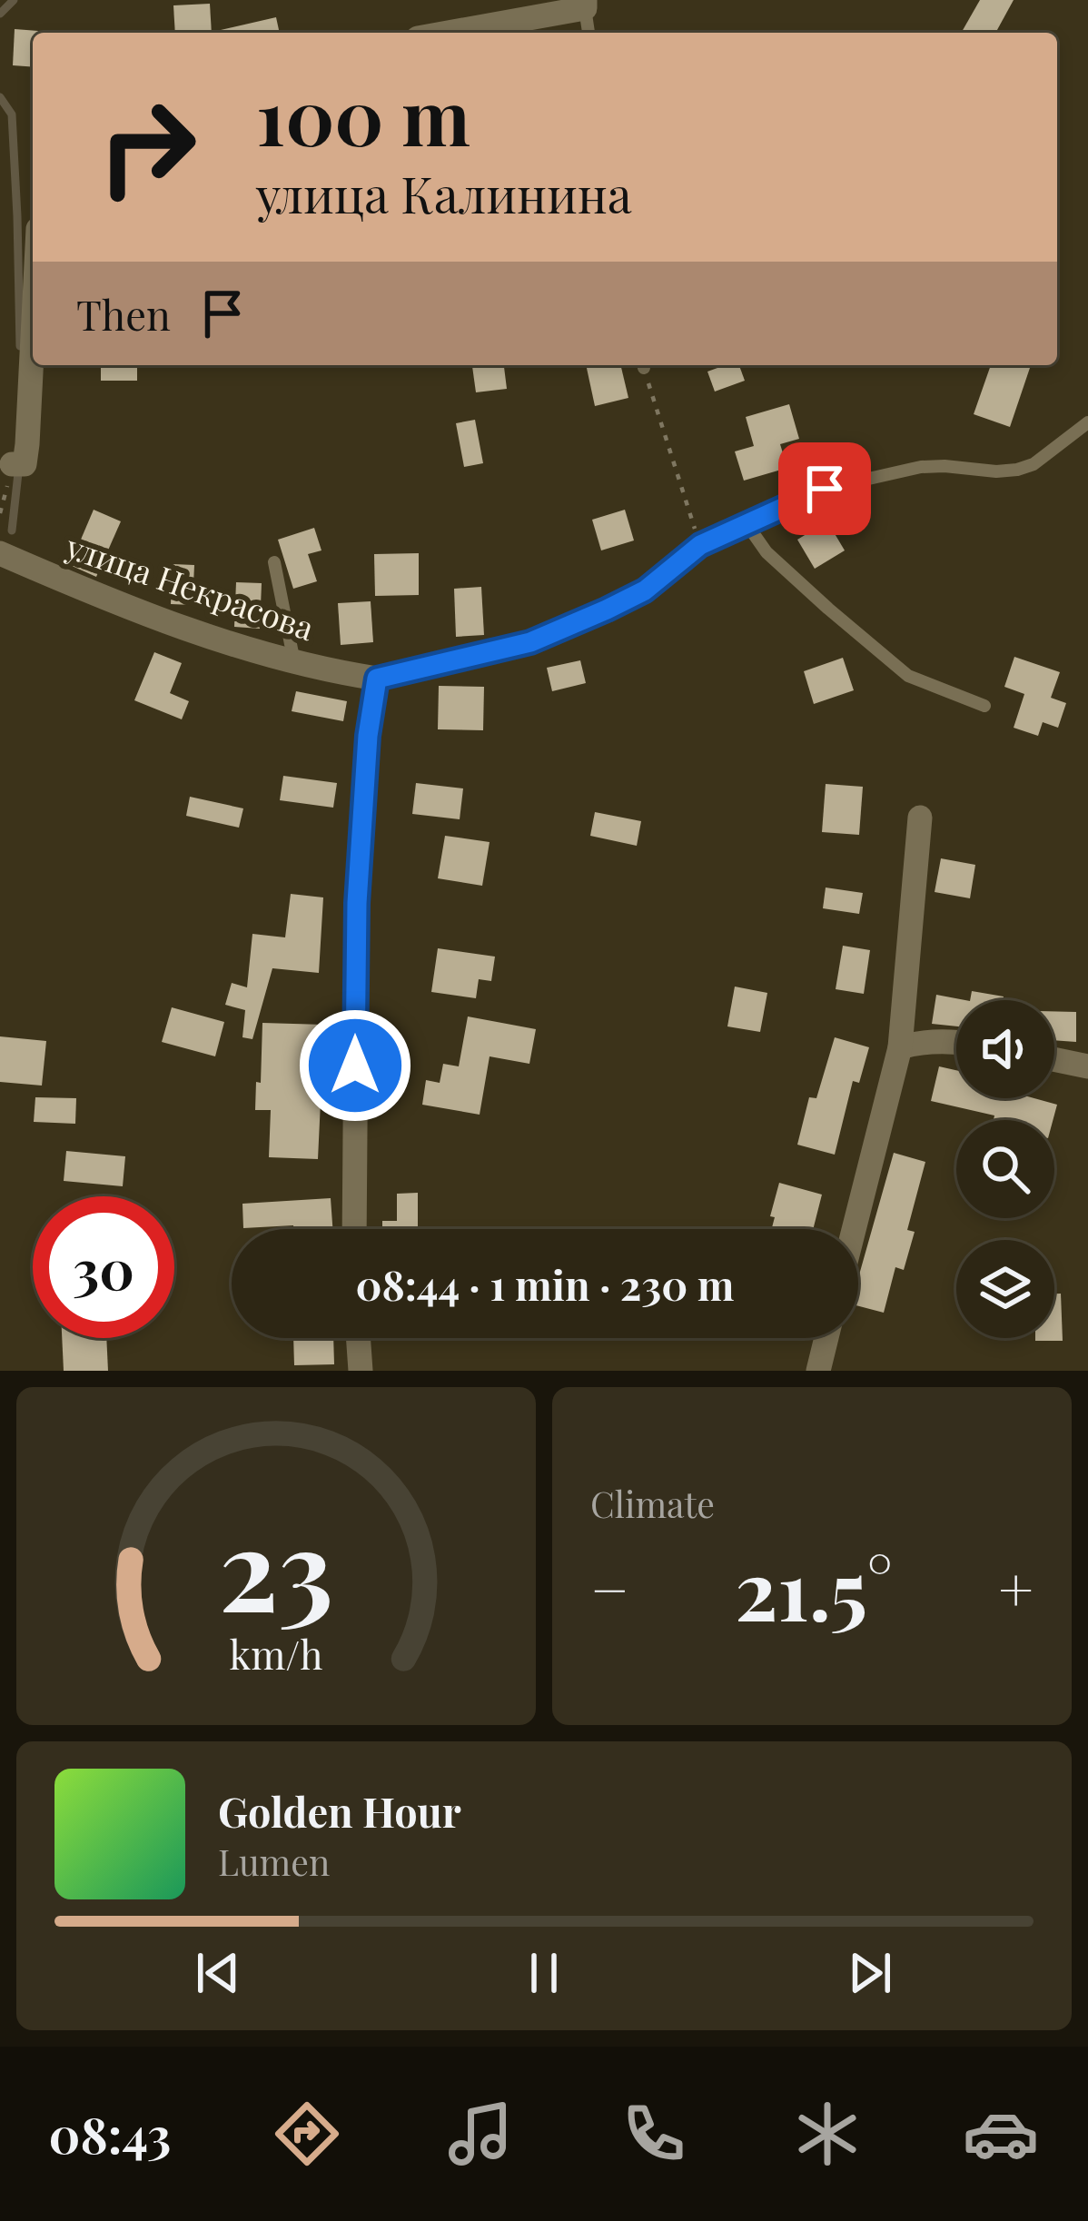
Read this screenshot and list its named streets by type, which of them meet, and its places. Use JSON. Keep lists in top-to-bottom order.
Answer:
{
  "streets": {
    "street": ["улица Некрасова"]
  },
  "page": {
    "turn": ["100 m", "улица Калинина"],
    "then": "Then",
    "limit": "30",
    "trip": "08:44 · 1 min · 230 m",
    "tile": "Climate",
    "heat": ["−", "21.5°", "+"],
    "song": ["Golden Hour", "Lumen"],
    "tabs": "08:43",
    "gauge": ["23", "km/h"]
  }
}
